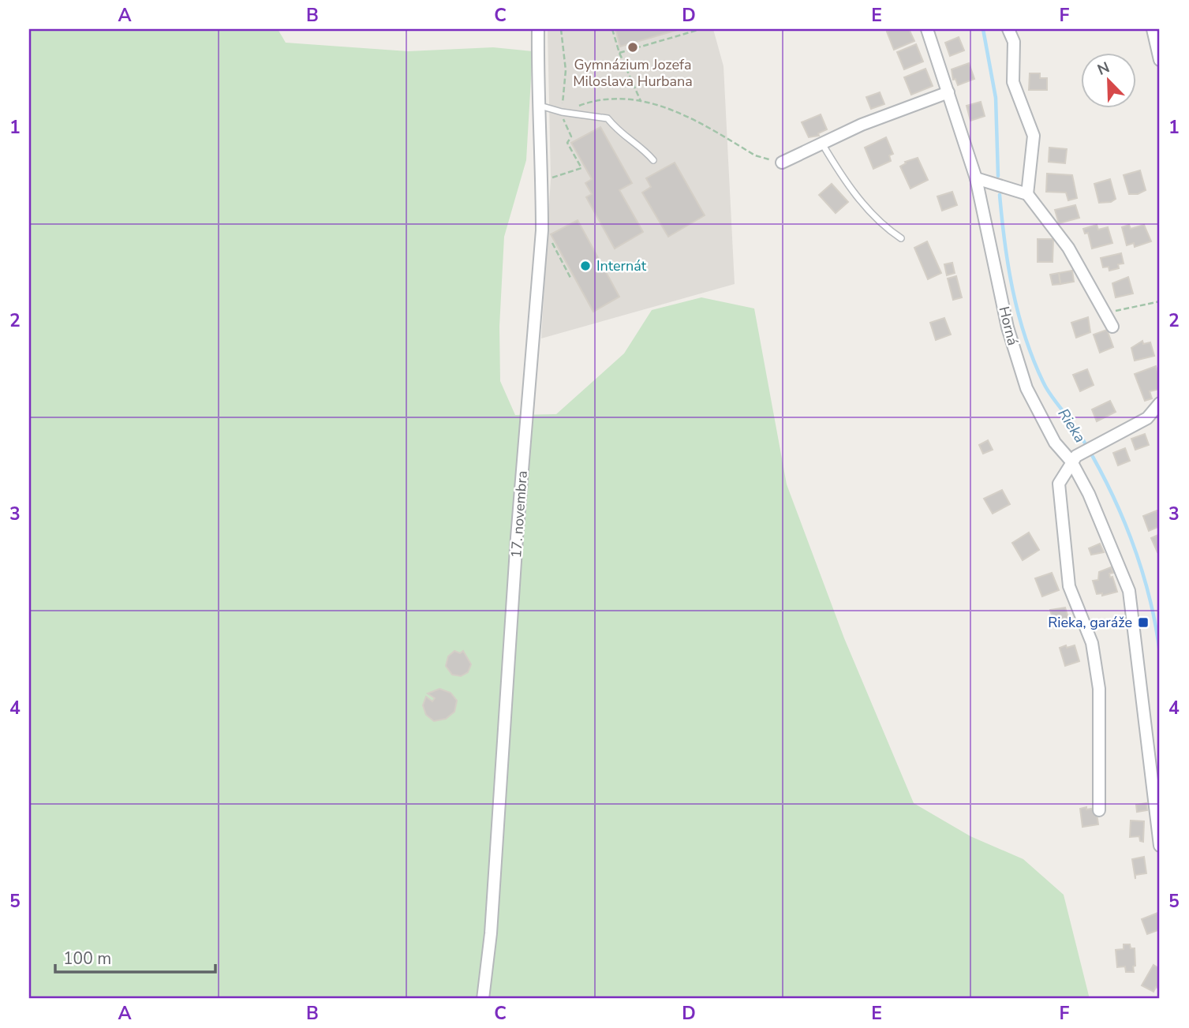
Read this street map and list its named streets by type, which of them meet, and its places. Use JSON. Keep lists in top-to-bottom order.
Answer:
{
  "streets": {
    "street": ["Horná", "17. novembra"]
  },
  "water": ["Rieka"],
  "places": {
    "other": ["Gymnázium Jozefa Miloslava Hurbana", "Internát"],
    "transit": ["Rieka, garáže"]
  },
  "scale_bar": "100 m",
  "north": "top left",
  "grid": {
    "columns": [
      "A",
      "B",
      "C",
      "D",
      "E",
      "F"
    ],
    "rows": [
      "1",
      "2",
      "3",
      "4",
      "5"
    ]
  }
}
